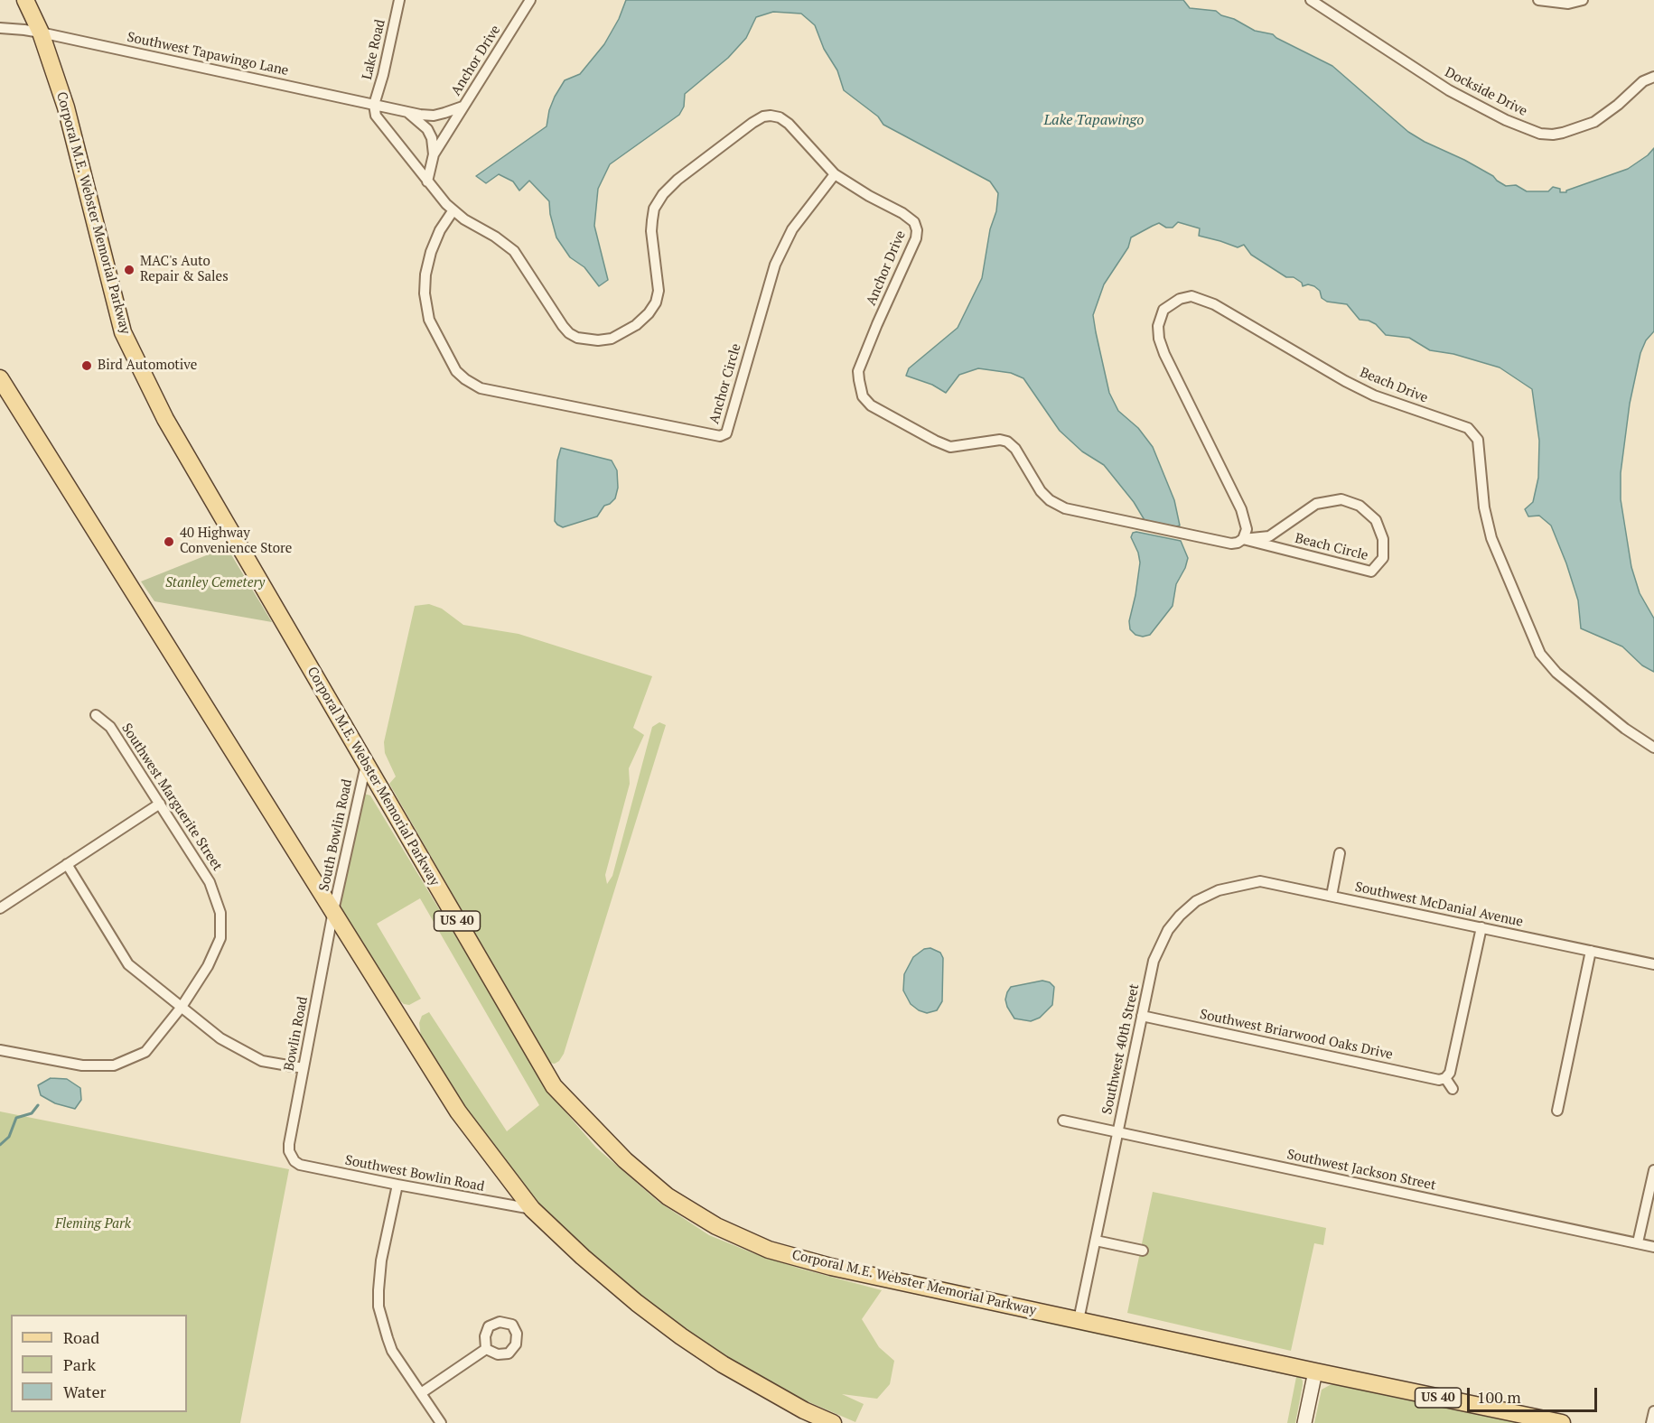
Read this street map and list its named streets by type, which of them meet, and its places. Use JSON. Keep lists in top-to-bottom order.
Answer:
{
  "streets": {
    "main road": ["Corporal M.E. Webster Memorial Parkway", "US 40"],
    "street": [
      "Lake Road",
      "Southwest Tapawingo Lane",
      "Anchor Drive",
      "Dockside Drive",
      "Anchor Circle",
      "Beach Drive",
      "Beach Circle",
      "Southwest Marguerite Street",
      "South Bowlin Road",
      "Southwest McDanial Avenue",
      "Bowlin Road",
      "Southwest Briarwood Oaks Drive",
      "Southwest 40th Street",
      "Southwest Jackson Street",
      "Southwest Bowlin Road"
    ]
  },
  "crossings": [
    ["Lake Road", "Southwest Tapawingo Lane"],
    ["Southwest Tapawingo Lane", "Anchor Drive"],
    ["Southwest Tapawingo Lane", "Corporal M.E. Webster Memorial Parkway"],
    ["Anchor Drive", "Anchor Circle"],
    ["Anchor Drive", "Beach Drive"],
    ["Anchor Drive", "Beach Circle"],
    ["Corporal M.E. Webster Memorial Parkway", "South Bowlin Road"],
    ["Corporal M.E. Webster Memorial Parkway", "Southwest 40th Street"],
    ["Beach Drive", "Beach Circle"],
    ["South Bowlin Road", "Bowlin Road"],
    ["Southwest McDanial Avenue", "Southwest 40th Street"],
    ["Bowlin Road", "Southwest Bowlin Road"],
    ["Southwest Briarwood Oaks Drive", "Southwest 40th Street"],
    ["Southwest 40th Street", "Southwest Jackson Street"]
  ],
  "water": ["Lake Tapawingo"],
  "parks": ["Stanley Cemetery", "Fleming Park"],
  "places": ["MAC's Auto Repair & Sales", "Bird Automotive", "40 Highway Convenience Store"],
  "legend": ["Road", "Park", "Water"],
  "scale_bar": "100 m"
}
